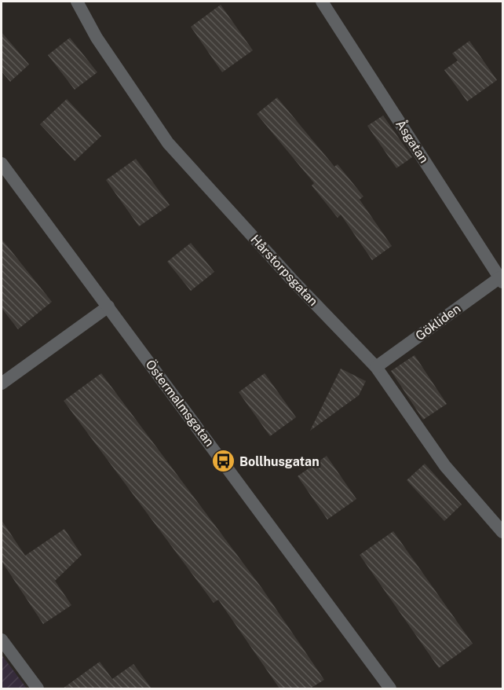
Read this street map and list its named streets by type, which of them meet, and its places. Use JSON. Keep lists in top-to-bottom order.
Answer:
{
  "streets": {
    "street": [
      "Åsgatan",
      "Hårstorpsgatan",
      "Gökliden",
      "Östermalmsgatan"
    ]
  },
  "crossings": [
    ["Åsgatan", "Gökliden"],
    ["Hårstorpsgatan", "Gökliden"]
  ],
  "places": {
    "bus stop": ["Bollhusgatan"]
  }
}
